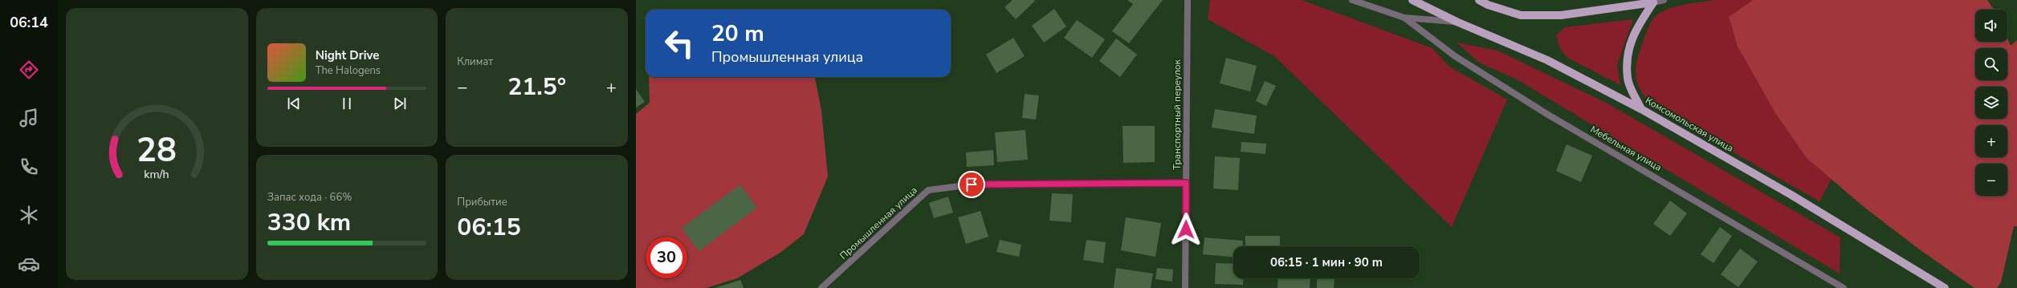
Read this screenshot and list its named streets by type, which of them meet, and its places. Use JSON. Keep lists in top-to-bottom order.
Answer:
{
  "streets": {
    "main road": ["Комсомольская улица"],
    "street": ["Транспортный переулок", "Мебельная улица", "Промышленная улица"]
  },
  "crossings": [
    ["Транспортный переулок", "Промышленная улица"],
    ["Комсомольская улица", "Мебельная улица"]
  ],
  "page": {
    "tabs": "06:14",
    "tile": [
      "Климат",
      ["Запас хода · 66%", "330 km"],
      ["Прибытие", "06:15"]
    ],
    "map_buttons": ["+", "−"],
    "turn": ["20 m", "Промышленная улица"],
    "song": ["Night Drive", "The Halogens"],
    "heat": ["−", "21.5°", "+"],
    "limit": "30",
    "trip": "06:15 · 1 мин · 90 m",
    "gauge": ["28", "km/h"]
  }
}
